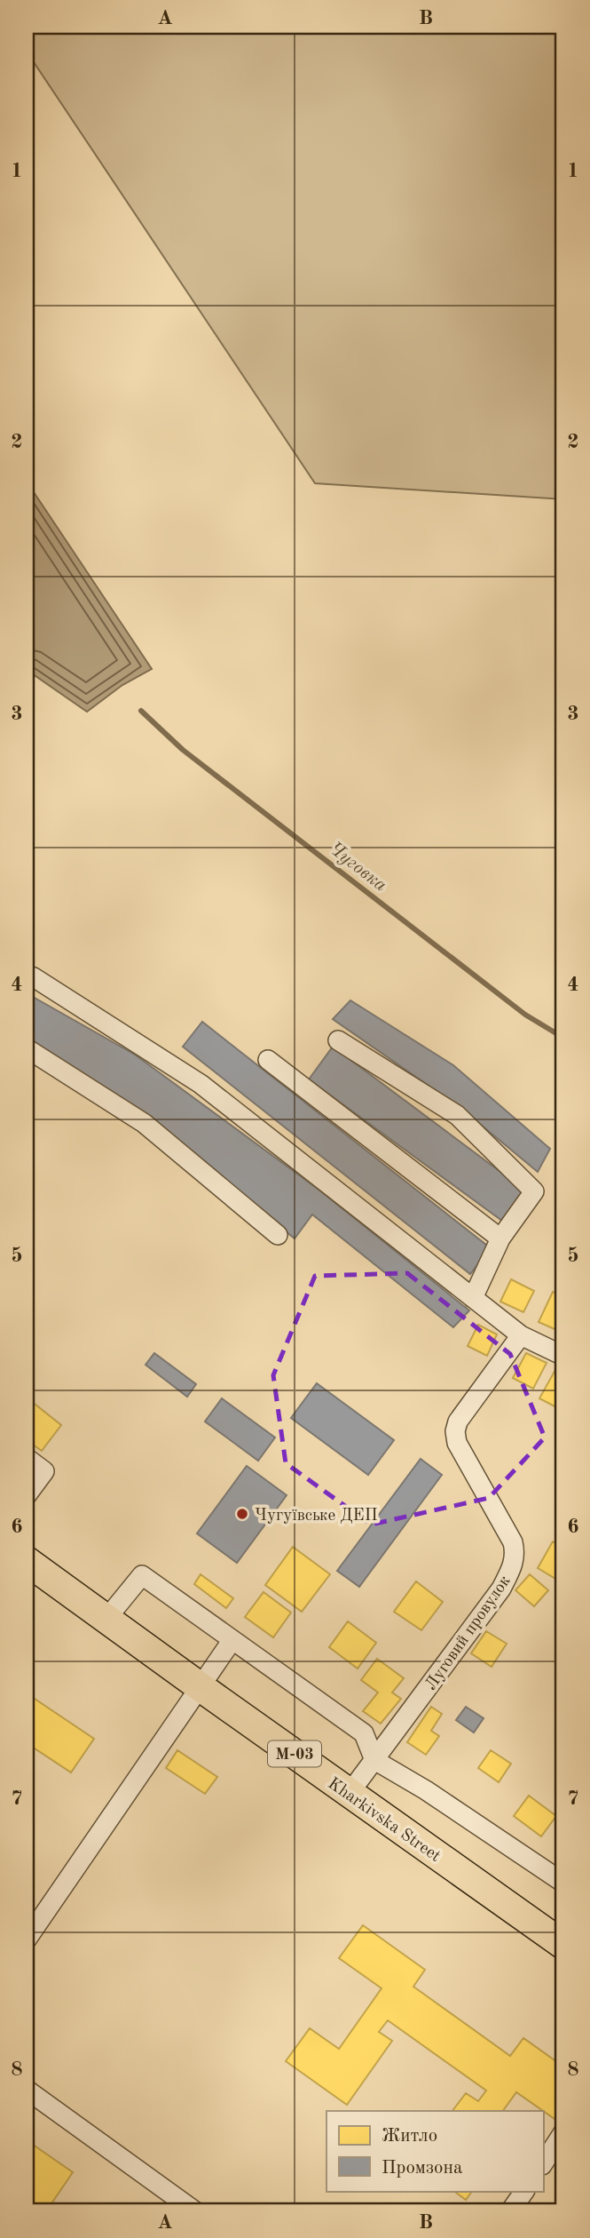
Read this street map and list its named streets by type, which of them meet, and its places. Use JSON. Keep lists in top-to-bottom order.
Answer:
{
  "streets": {
    "highway": ["М-03", "Kharkivska Street"],
    "street": ["Луговий провулок"]
  },
  "crossings": [
    ["Луговий провулок", "Kharkivska Street"]
  ],
  "water": ["Чуговка"],
  "places": ["Чугуївське ДЕП"],
  "legend": ["Житло", "Промзона"],
  "grid": {
    "columns": ["A", "B"],
    "rows": [
      "1",
      "2",
      "3",
      "4",
      "5",
      "6",
      "7",
      "8"
    ]
  }
}
